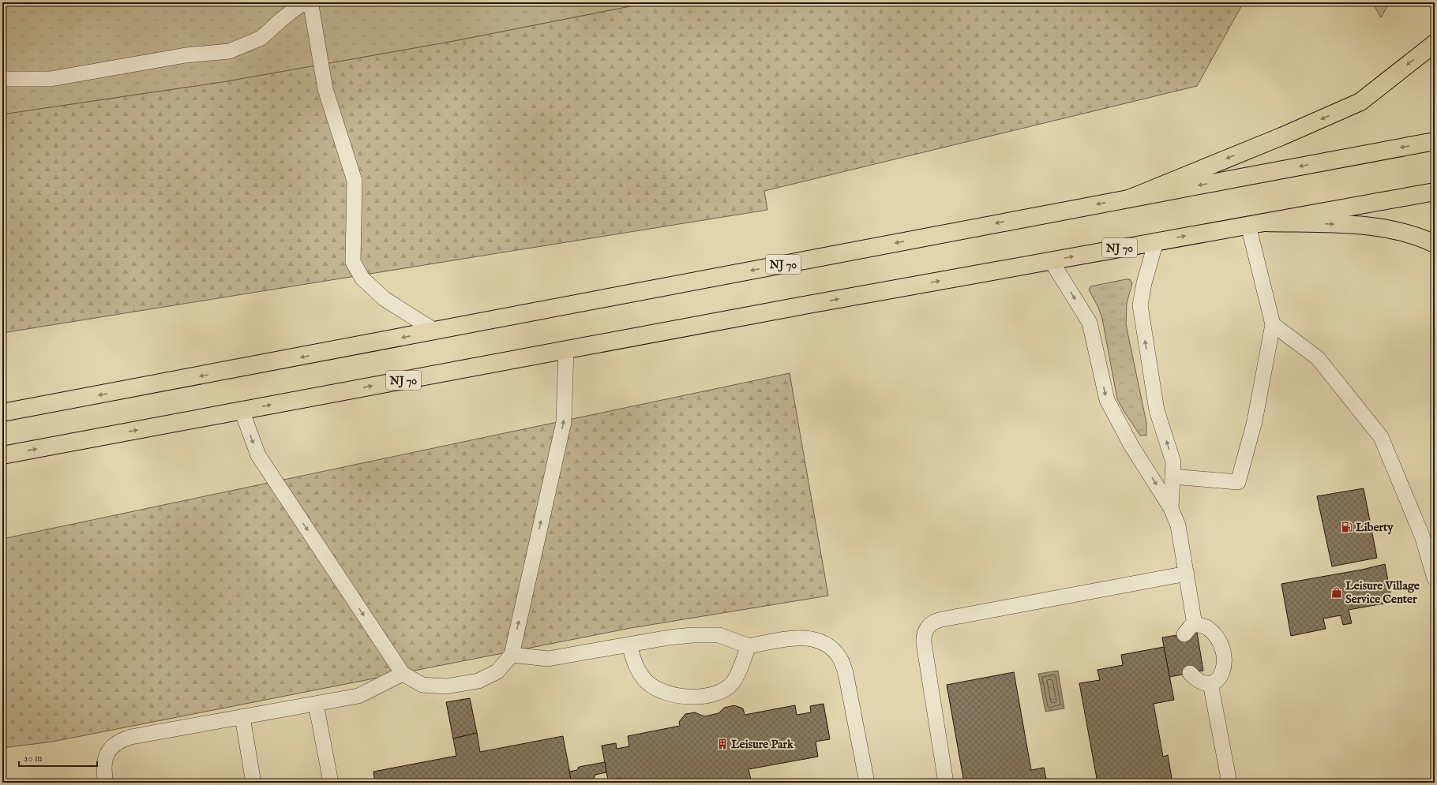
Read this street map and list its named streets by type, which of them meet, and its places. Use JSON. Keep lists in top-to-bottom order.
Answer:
{
  "streets": {
    "highway": ["NJ 70"]
  },
  "places": {
    "fuel station": ["Liberty"],
    "shop": ["Leisure Village Service Center"],
    "building": ["Leisure Park"]
  },
  "scale_bar": "20 m"
}
